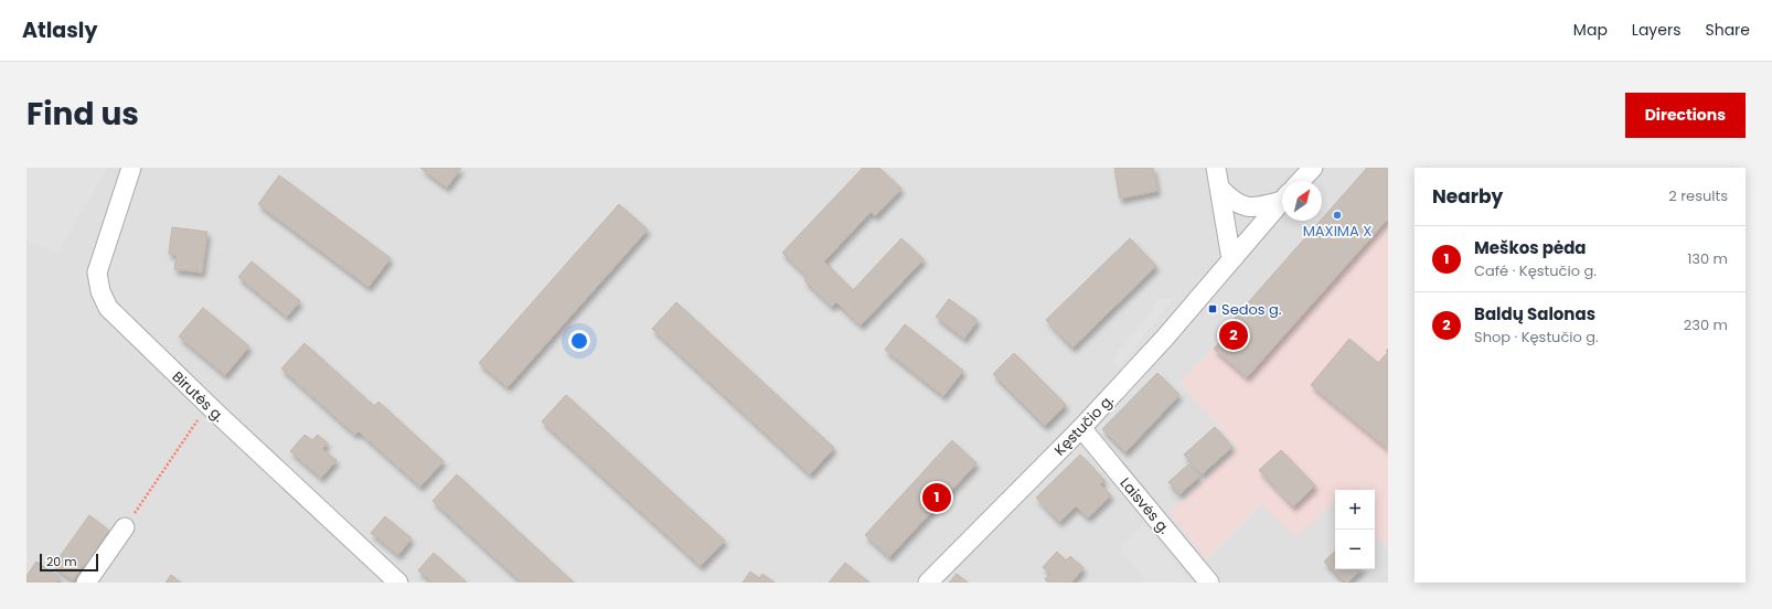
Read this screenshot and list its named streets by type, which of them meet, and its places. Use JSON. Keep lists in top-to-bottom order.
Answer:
{
  "streets": {
    "street": ["Birutės g.", "Kęstučio g.", "Laisvės g."]
  },
  "crossings": [
    ["Kęstučio g.", "Laisvės g."]
  ],
  "places": {
    "other": ["MAXIMA X"],
    "transit": ["Sedos g."]
  },
  "scale_bar": "20 m",
  "north": "top right",
  "page": {
    "header": "Atlasly",
    "nav": ["Map", "Layers", "Share"],
    "title": "Find us",
    "buttons": "Directions",
    "heading": ["Nearby", "2 results"],
    "list": [
      {
        "mark": "1",
        "name": "Meškos pėda",
        "note": "Café · Kęstučio g.",
        "value": "130 m"
      },
      {
        "mark": "2",
        "name": "Baldų Salonas",
        "note": "Shop · Kęstučio g.",
        "value": "230 m"
      }
    ],
    "pins": ["2", "1"],
    "map_buttons": ["+", "−"],
    "scale": "20 m"
  }
}
